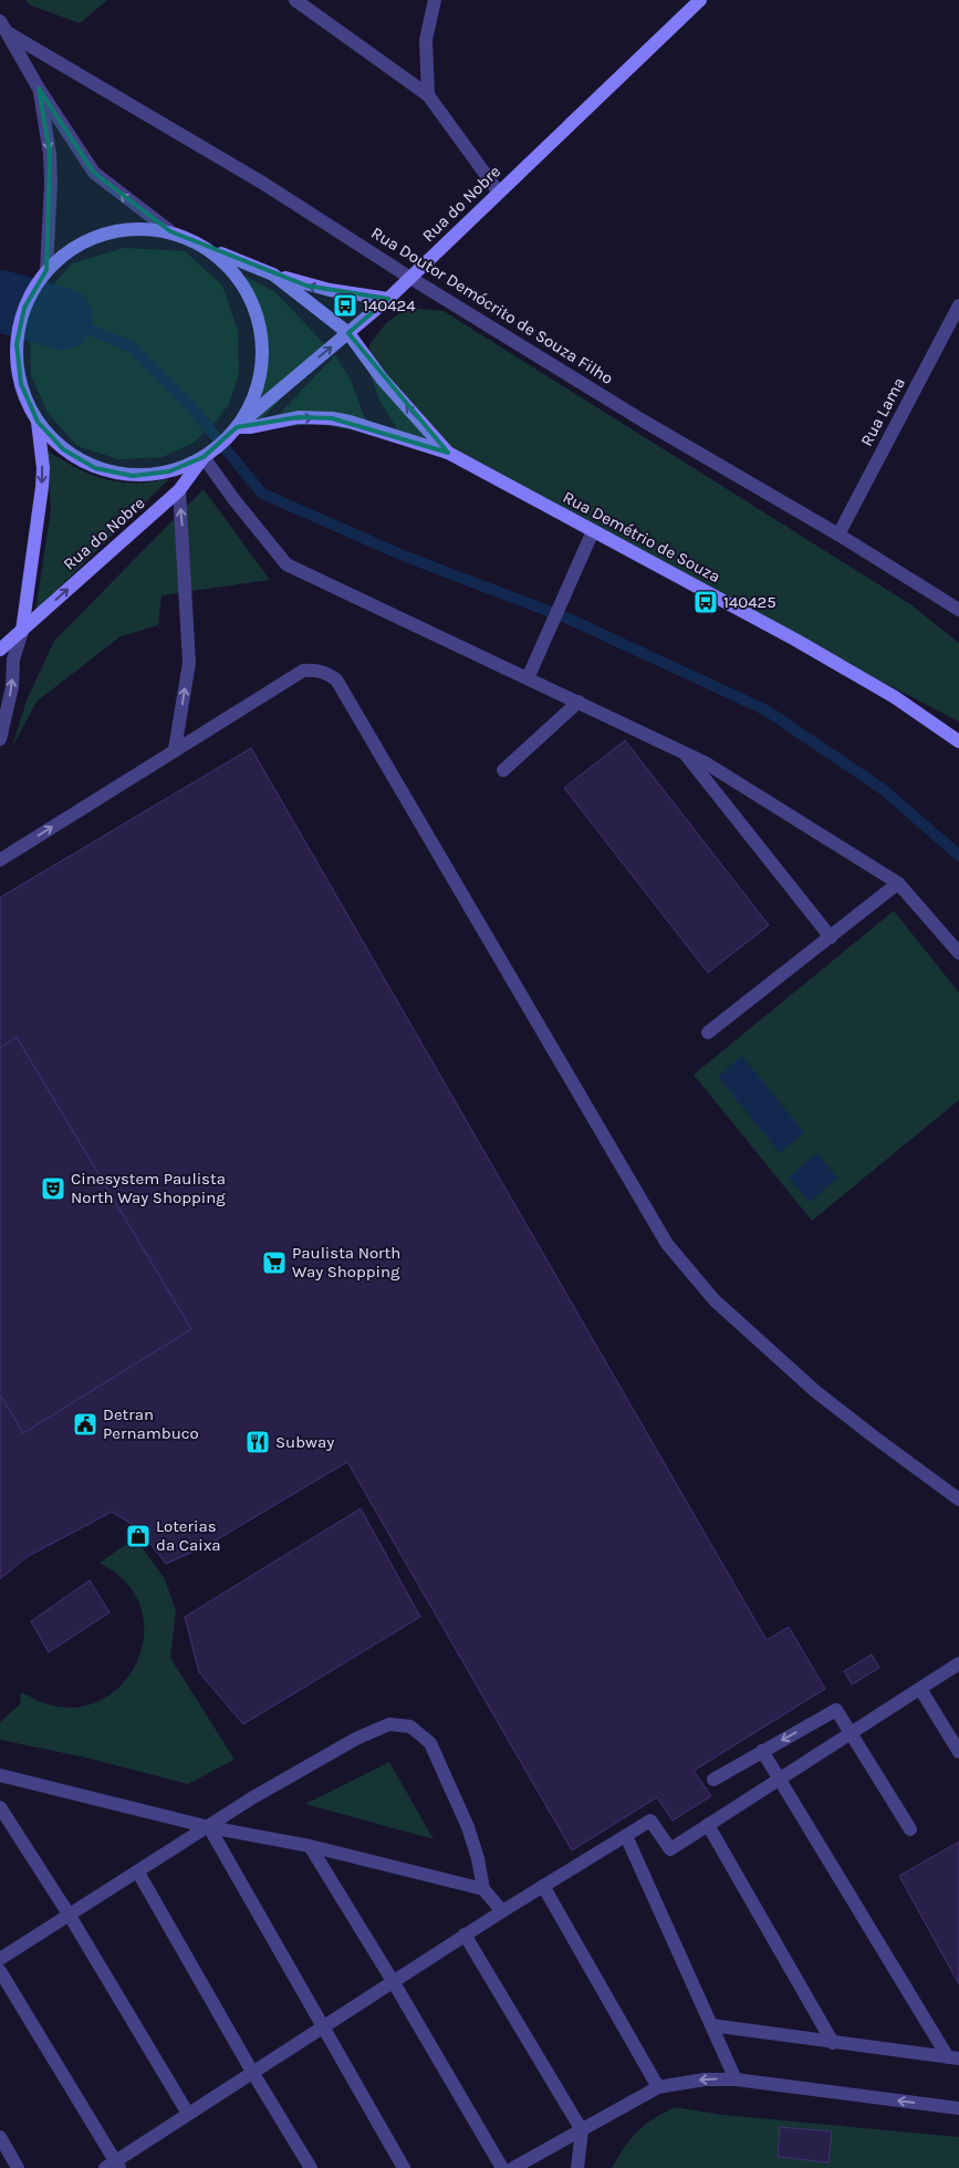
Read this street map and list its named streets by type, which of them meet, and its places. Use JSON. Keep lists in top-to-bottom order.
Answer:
{
  "streets": {
    "main road": ["Rua do Nobre", "Rua Demétrio de Souza"],
    "street": ["Rua Doutor Demócrito de Souza Filho", "Rua Lama"]
  },
  "crossings": [
    ["Rua do Nobre", "Rua Doutor Demócrito de Souza Filho"],
    ["Rua do Nobre", "Rua Demétrio de Souza"],
    ["Rua Doutor Demócrito de Souza Filho", "Rua Lama"],
    ["Rua Doutor Demócrito de Souza Filho", "Rua Demétrio de Souza"]
  ],
  "one_way": ["Rua do Nobre"],
  "places": {
    "bus stop": ["140424", "140425"],
    "theatre": ["Cinesystem Paulista North Way Shopping"],
    "supermarket": ["Paulista North Way Shopping"],
    "public building": ["Detran Pernambuco"],
    "restaurant": ["Subway"],
    "shop": ["Loterias da Caixa"]
  }
}
